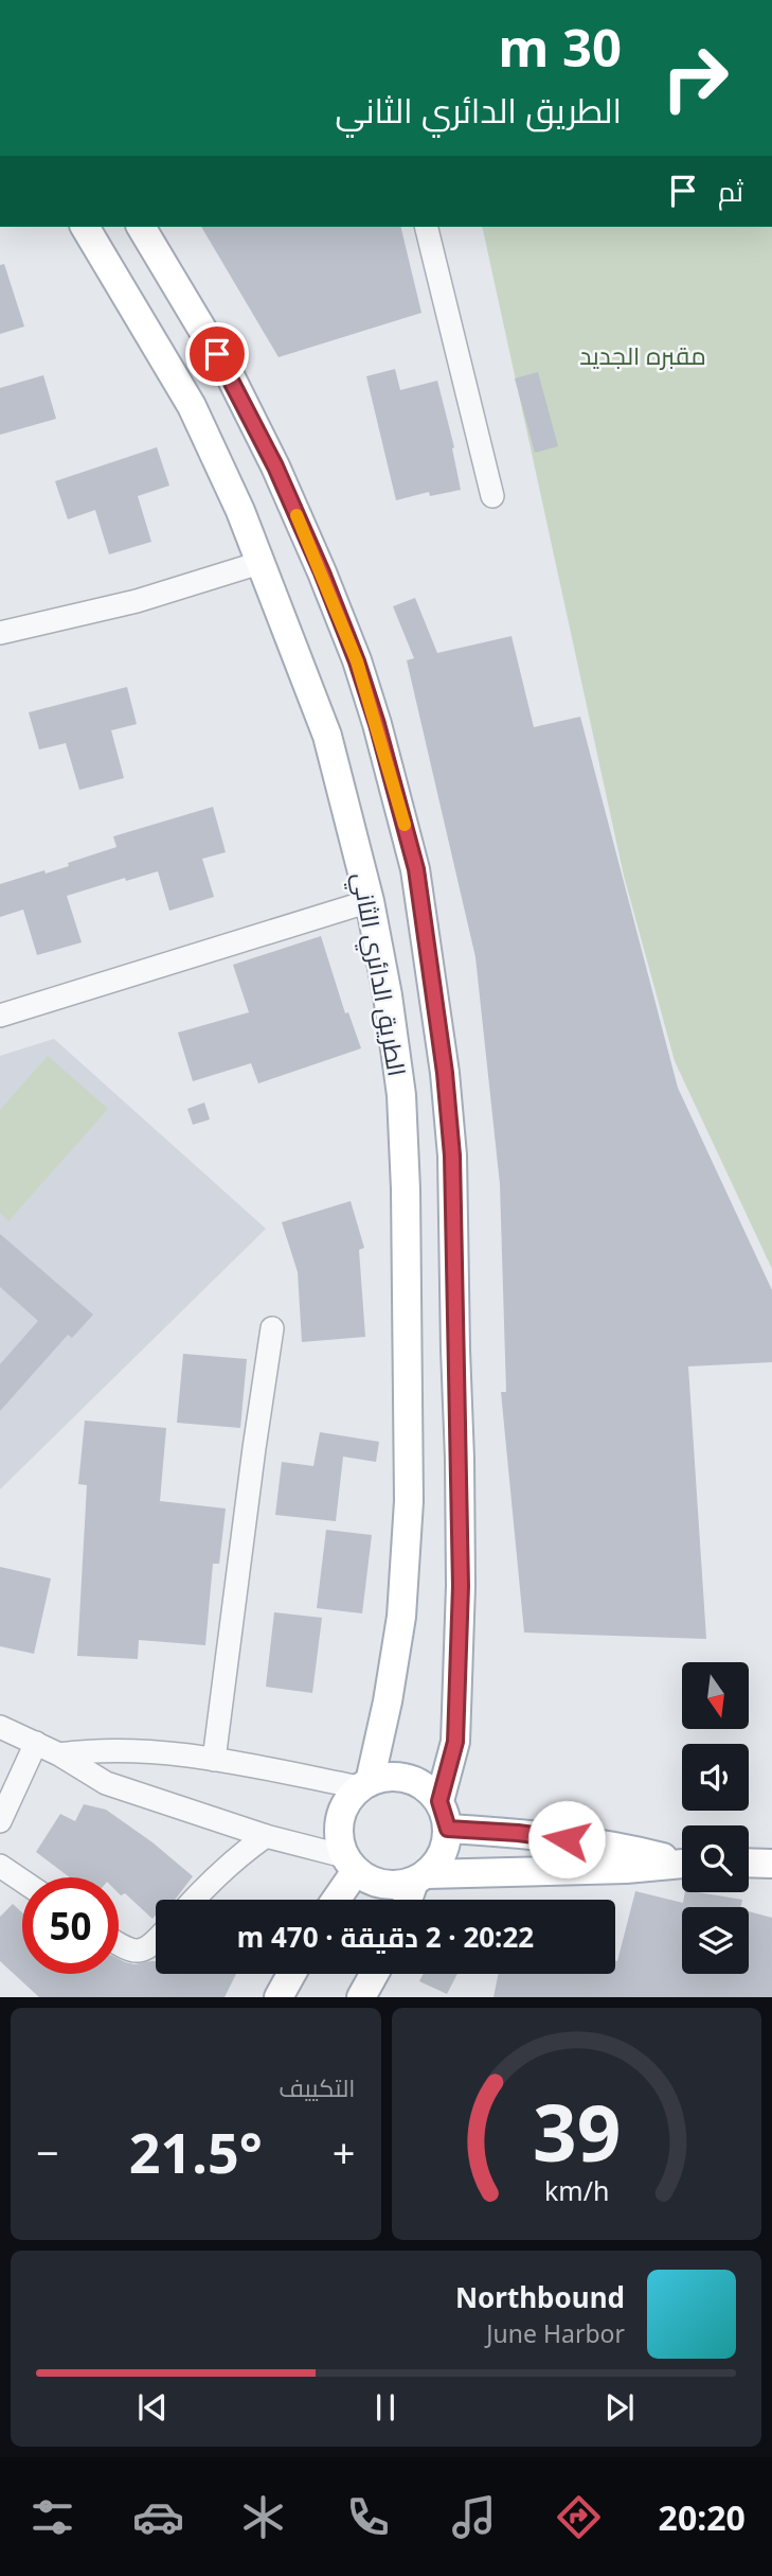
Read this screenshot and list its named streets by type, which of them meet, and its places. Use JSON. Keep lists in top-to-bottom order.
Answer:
{
  "streets": {
    "main road": ["الطريق الدائري الثاني"]
  },
  "parks": ["مقبره الجديد"],
  "north": "bottom",
  "page": {
    "turn": ["30 m", "الطريق الدائري الثاني"],
    "then": "ثم",
    "limit": "50",
    "trip": "20:22 · 2 دقيقة · 470 m",
    "tile": "التكييف",
    "heat": ["−", "21.5°", "+"],
    "song": ["Northbound", "June Harbor"],
    "tabs": "20:20",
    "gauge": ["39", "km/h"]
  }
}
